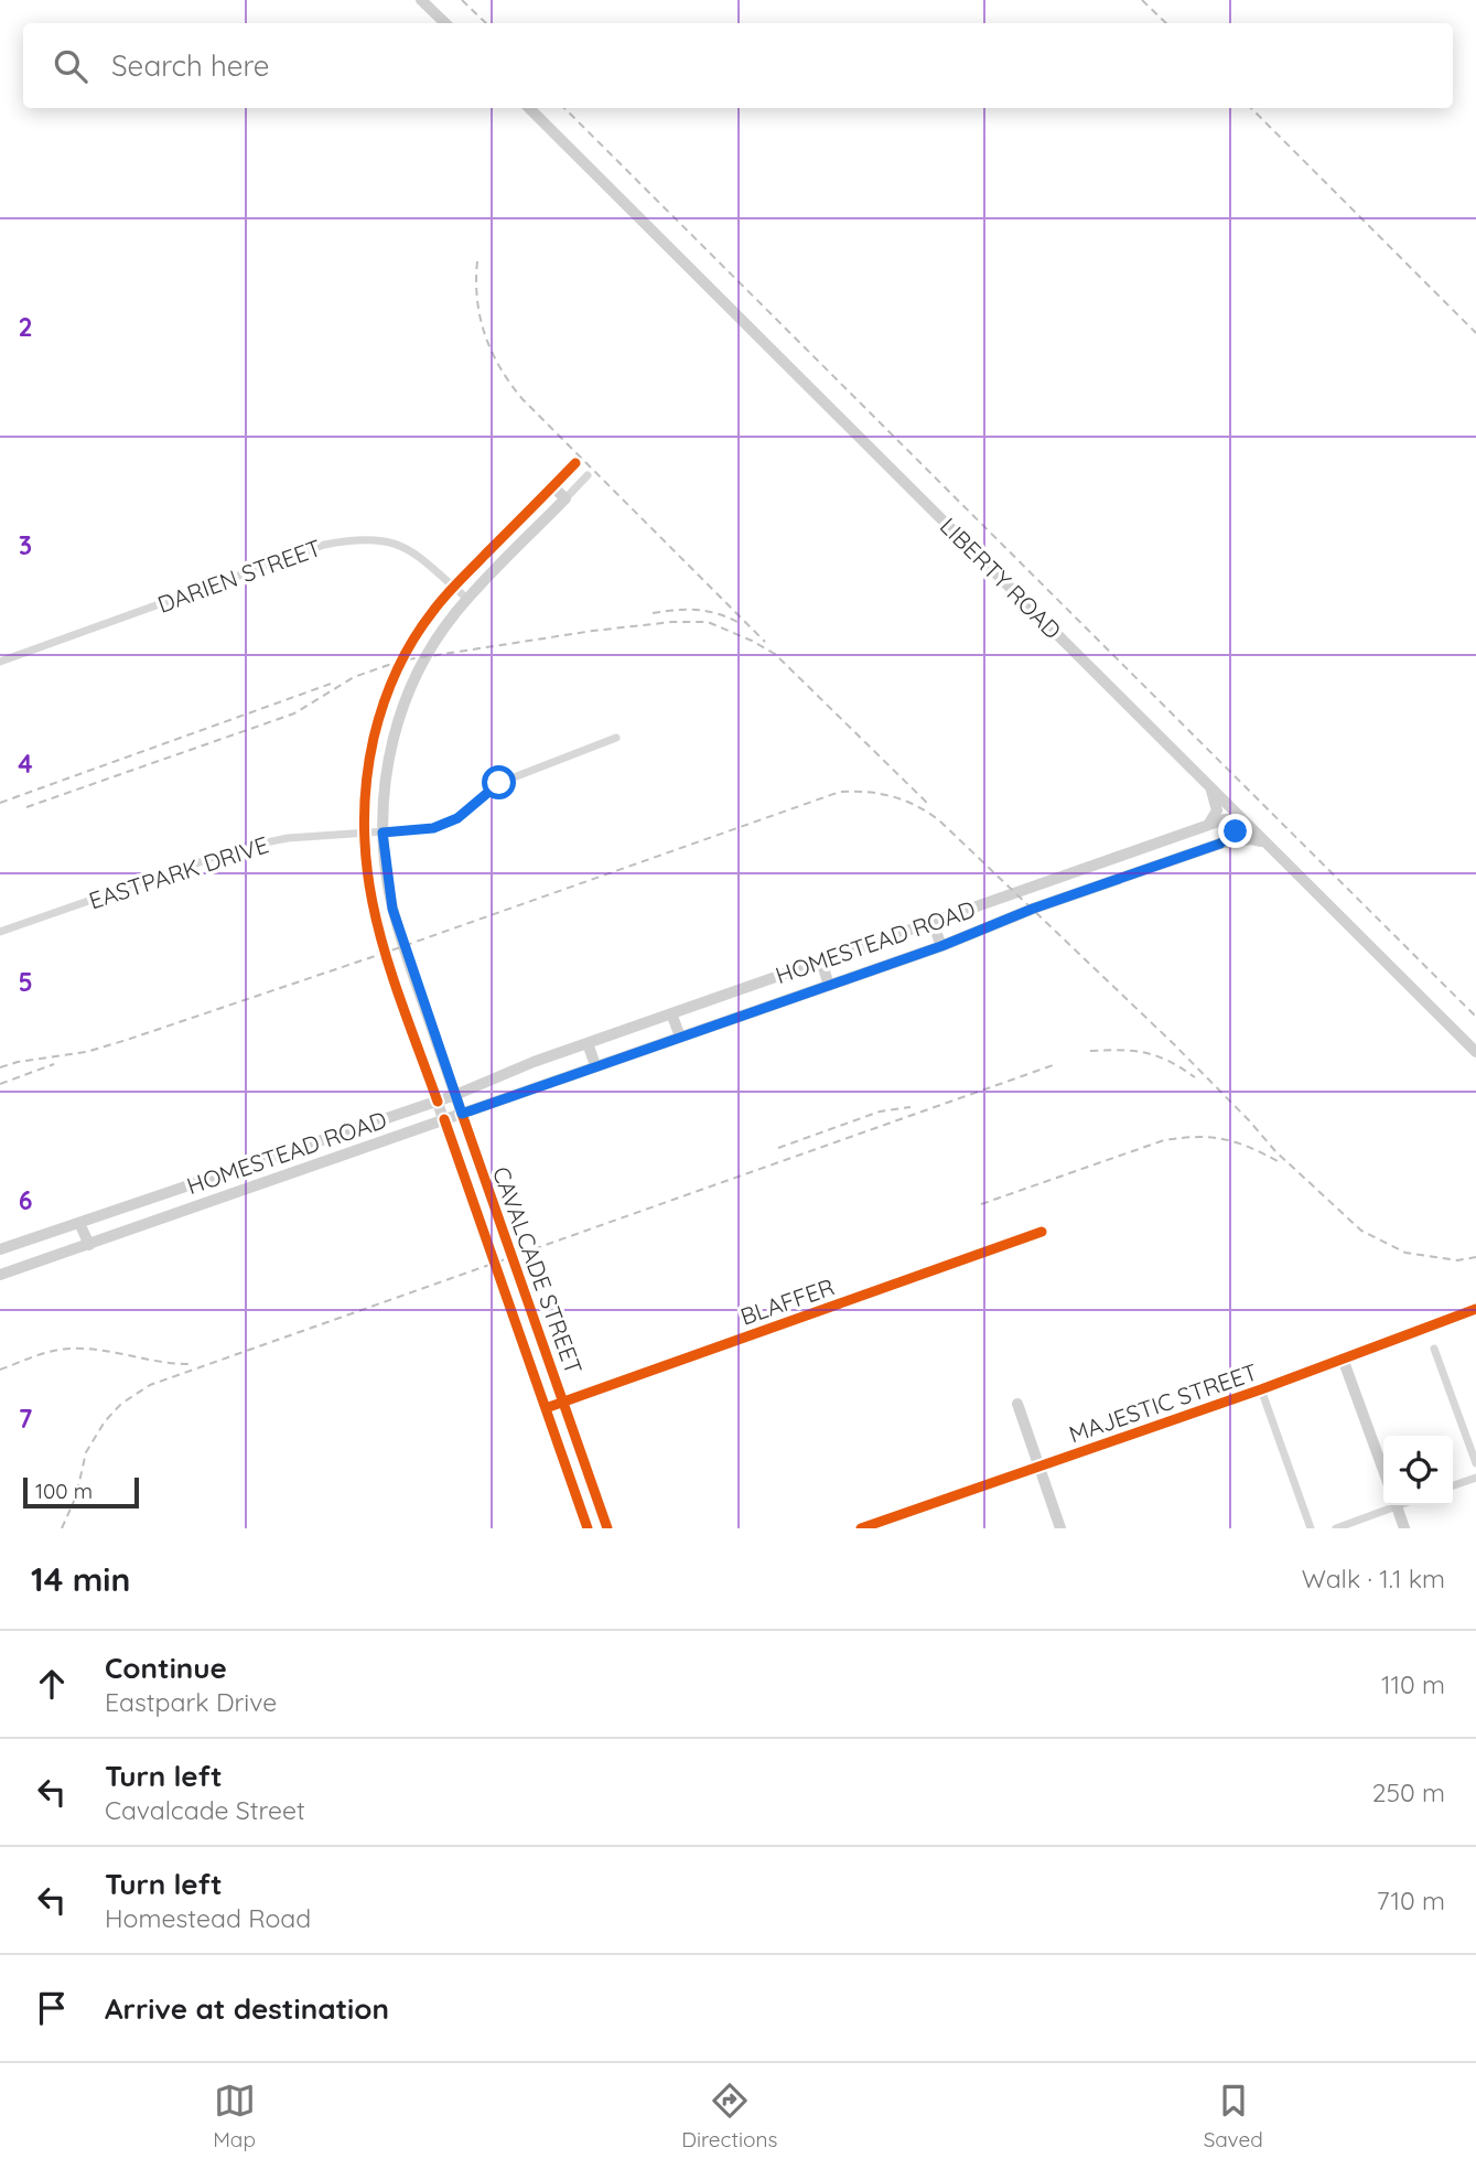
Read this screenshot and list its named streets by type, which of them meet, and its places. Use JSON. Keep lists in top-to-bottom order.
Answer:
{
  "streets": {
    "main road": [
      "LIBERTY ROAD",
      "HOMESTEAD ROAD",
      "CAVALCADE STREET",
      "MAJESTIC STREET"
    ],
    "street": ["DARIEN STREET", "EASTPARK DRIVE", "BLAFFER"]
  },
  "crossings": [
    ["DARIEN STREET", "CAVALCADE STREET"],
    ["LIBERTY ROAD", "HOMESTEAD ROAD"],
    ["EASTPARK DRIVE", "CAVALCADE STREET"],
    ["HOMESTEAD ROAD", "CAVALCADE STREET"],
    ["CAVALCADE STREET", "BLAFFER"]
  ],
  "scale_bar": "100 m",
  "page": {
    "search": "Search here",
    "scale": "100 m",
    "heading": ["14 min", "Walk · 1.1 km"],
    "list": [
      ["Continue", "Eastpark Drive", "110 m"],
      ["Turn left", "Cavalcade Street", "250 m"],
      ["Turn left", "Homestead Road", "710 m"],
      "Arrive at destination"
    ],
    "nav": ["Map", "Directions", "Saved"]
  },
  "grid": {
    "rows": [
      "2",
      "3",
      "4",
      "5",
      "6",
      "7"
    ]
  }
}
